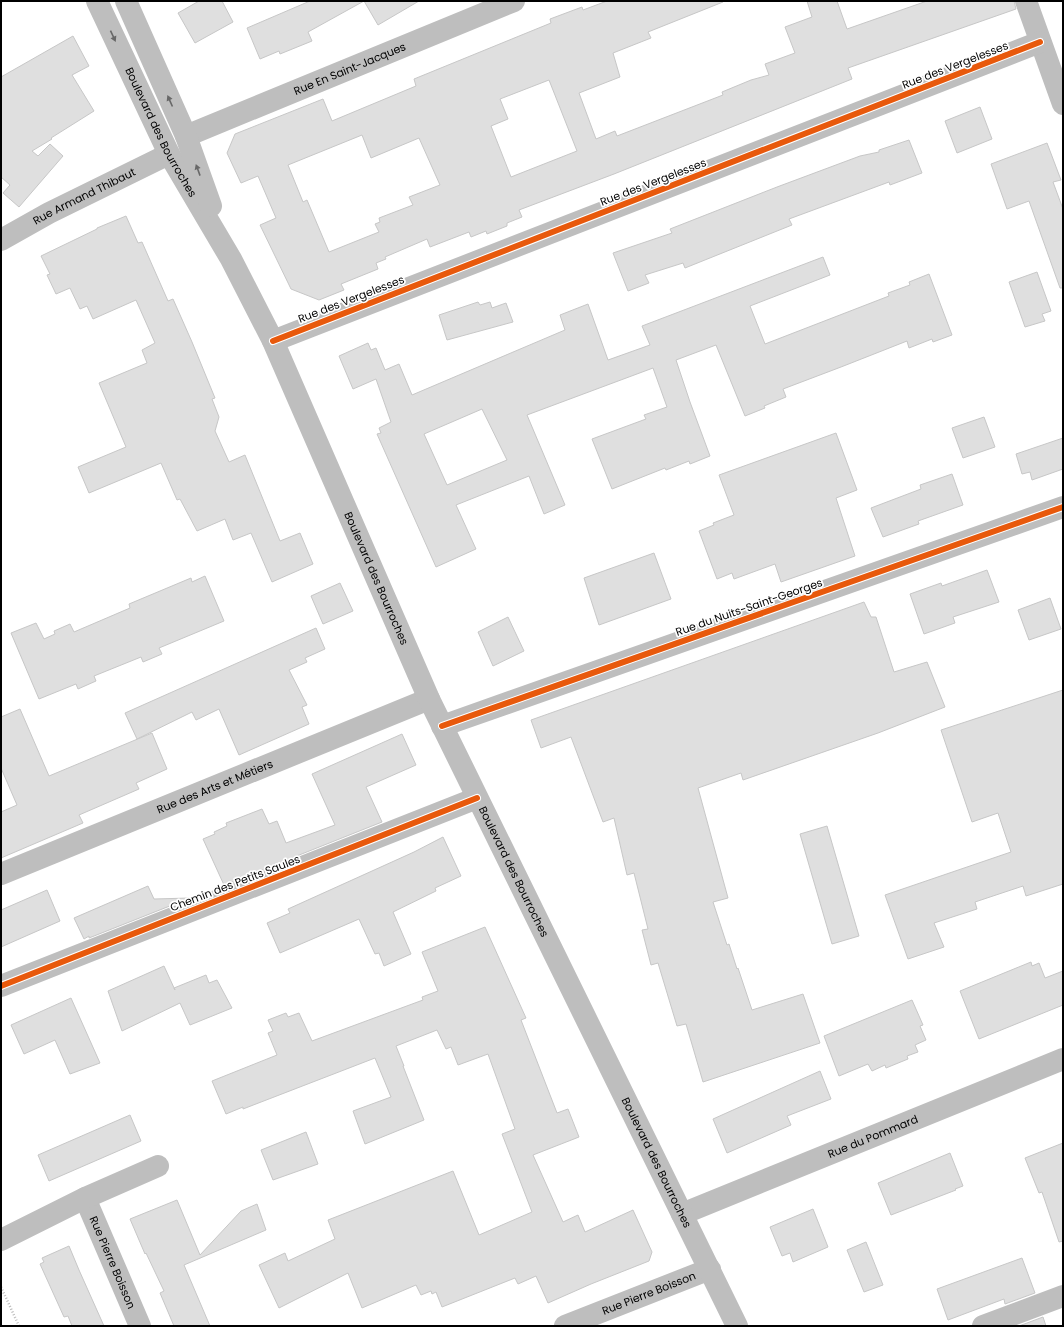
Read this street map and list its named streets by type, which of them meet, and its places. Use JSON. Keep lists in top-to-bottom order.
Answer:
{
  "streets": {
    "street": [
      "Rue des Vergelesses",
      "Rue En Saint-Jacques",
      "Boulevard des Bourroches",
      "Rue Armand Thibaut",
      "Rue du Nuits-Saint-Georges",
      "Rue des Arts et Métiers",
      "Chemin des Petits Saules",
      "Rue du Pommard",
      "Rue Pierre Boisson"
    ]
  },
  "crossings": [
    ["Rue des Vergelesses", "Boulevard des Bourroches"],
    ["Rue En Saint-Jacques", "Boulevard des Bourroches"],
    ["Boulevard des Bourroches", "Rue Armand Thibaut"],
    ["Boulevard des Bourroches", "Rue du Nuits-Saint-Georges"],
    ["Boulevard des Bourroches", "Rue des Arts et Métiers"],
    ["Boulevard des Bourroches", "Chemin des Petits Saules"],
    ["Boulevard des Bourroches", "Rue du Pommard"],
    ["Boulevard des Bourroches", "Rue Pierre Boisson"]
  ]
}
